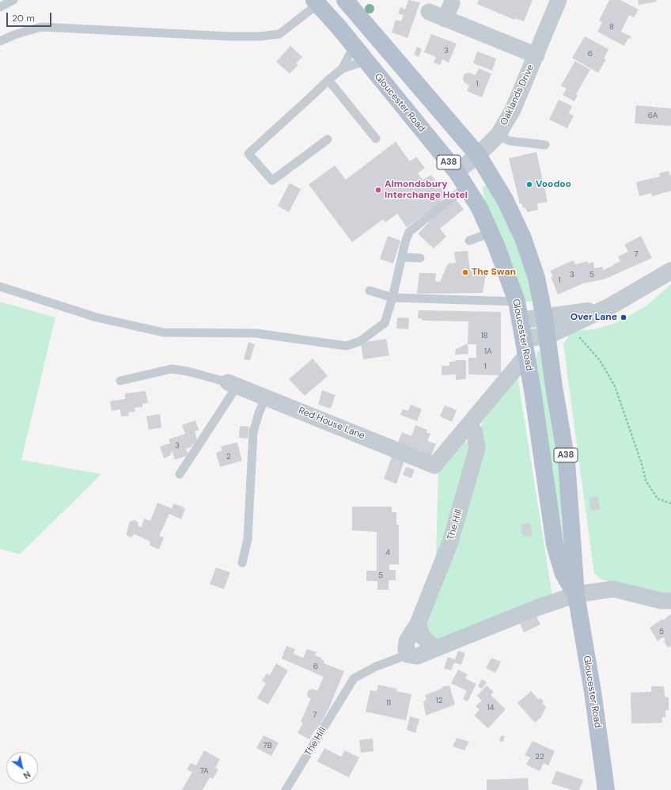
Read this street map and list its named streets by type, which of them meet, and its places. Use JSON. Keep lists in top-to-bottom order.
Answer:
{
  "streets": {
    "main road": ["Gloucester Road", "A38"],
    "street": ["Oaklands Drive", "Red House Lane", "The Hill"]
  },
  "crossings": [
    ["Oaklands Drive", "Gloucester Road"],
    ["Gloucester Road", "The Hill"],
    ["Red House Lane", "The Hill"]
  ],
  "places": [
    "Voodoo",
    "Almondsbury Interchange Hotel",
    "The Swan",
    "Over Lane"
  ],
  "house_numbers": [
    "8",
    "3",
    "6",
    "1",
    "6A",
    "7",
    "3",
    "5",
    "1",
    "18",
    "1A",
    "1",
    "3",
    "2",
    "4",
    "5",
    "5",
    "6",
    "12",
    "11",
    "14",
    "7",
    "7B",
    "22",
    "7A"
  ],
  "scale_bar": "20 m",
  "north": "bottom right"
}
